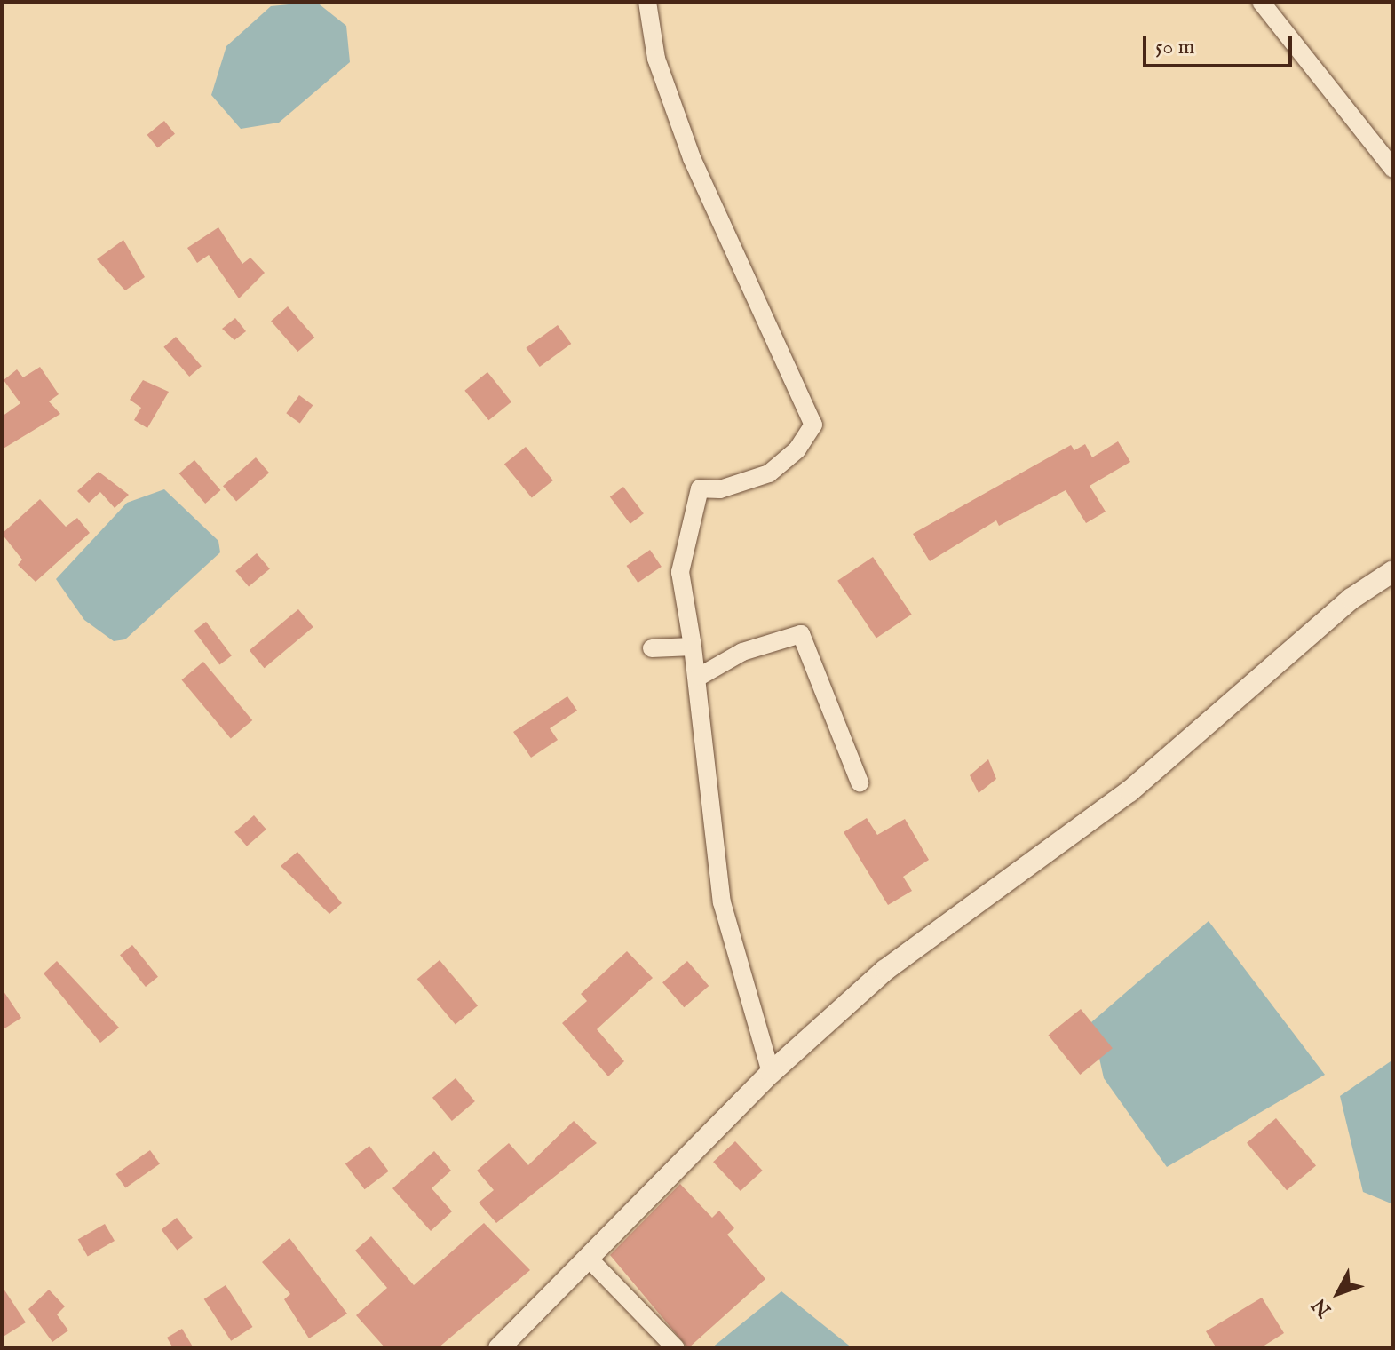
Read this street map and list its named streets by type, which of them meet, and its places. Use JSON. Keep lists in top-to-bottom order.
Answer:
{
  "scale_bar": "50 m",
  "north": "bottom left"
}
